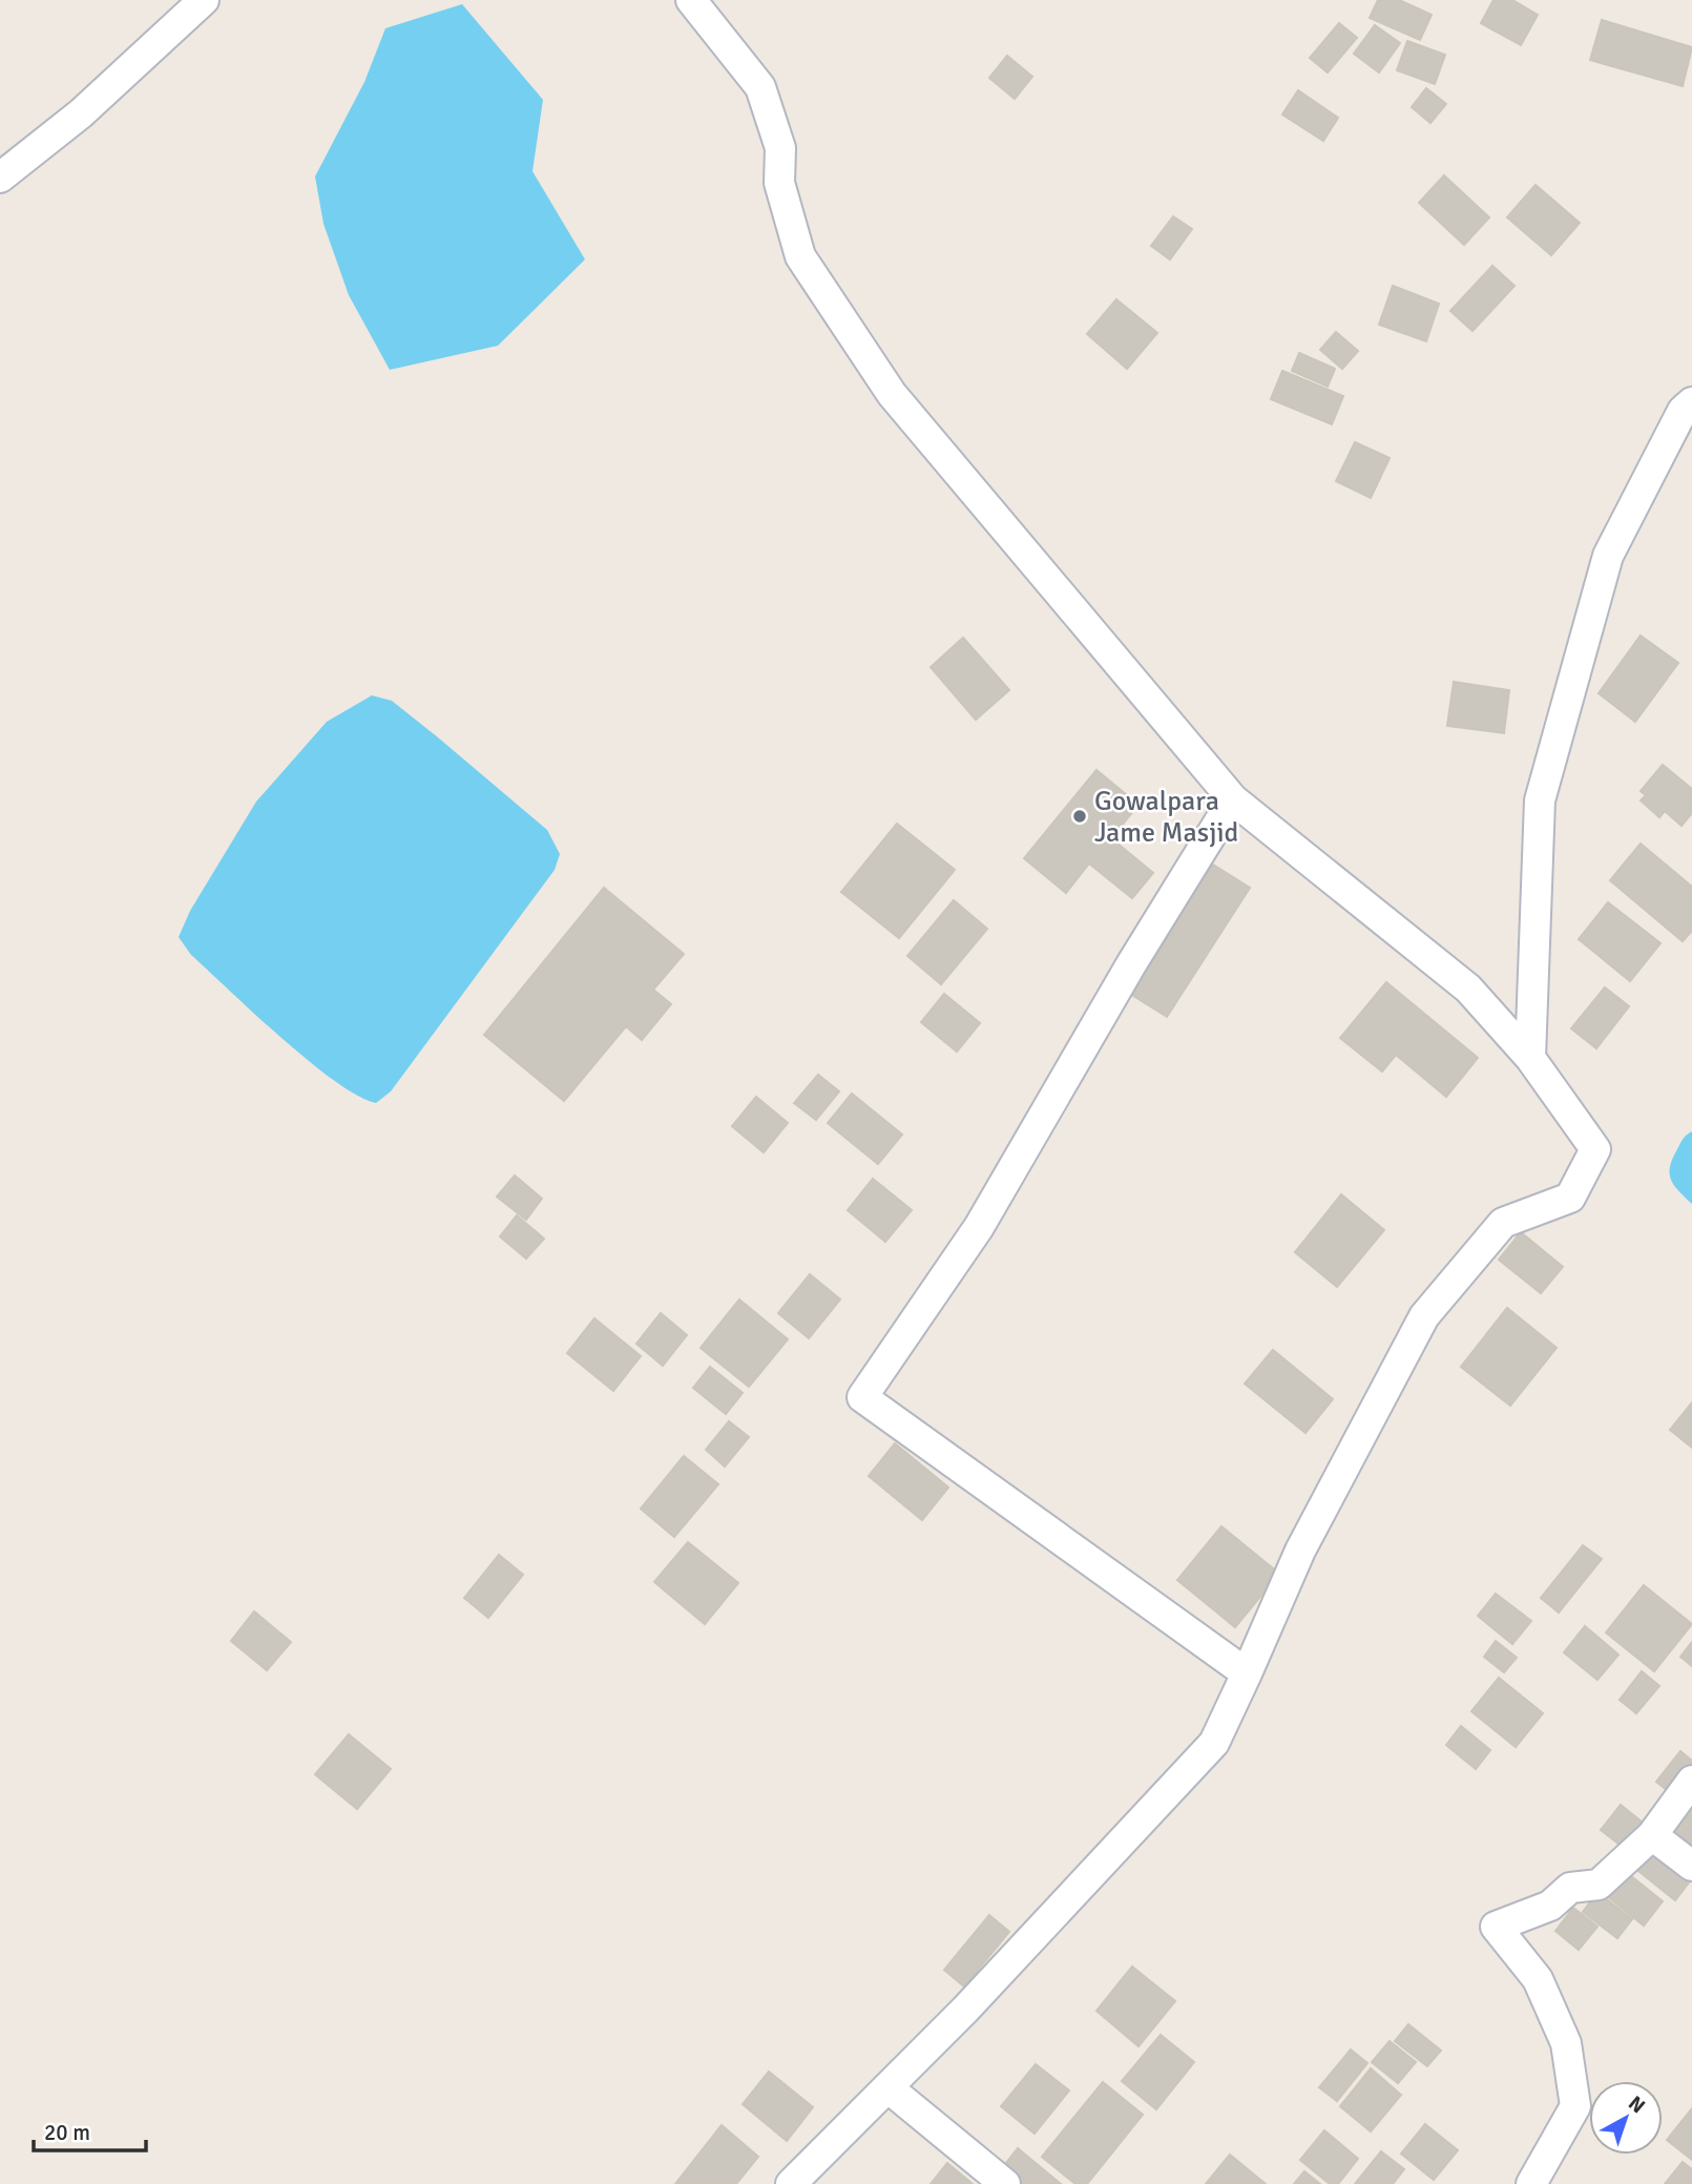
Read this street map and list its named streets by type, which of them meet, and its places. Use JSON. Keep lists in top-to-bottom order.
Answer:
{
  "places": ["Gowalpara Jame Masjid"],
  "scale_bar": "20 m",
  "north": "top right"
}
